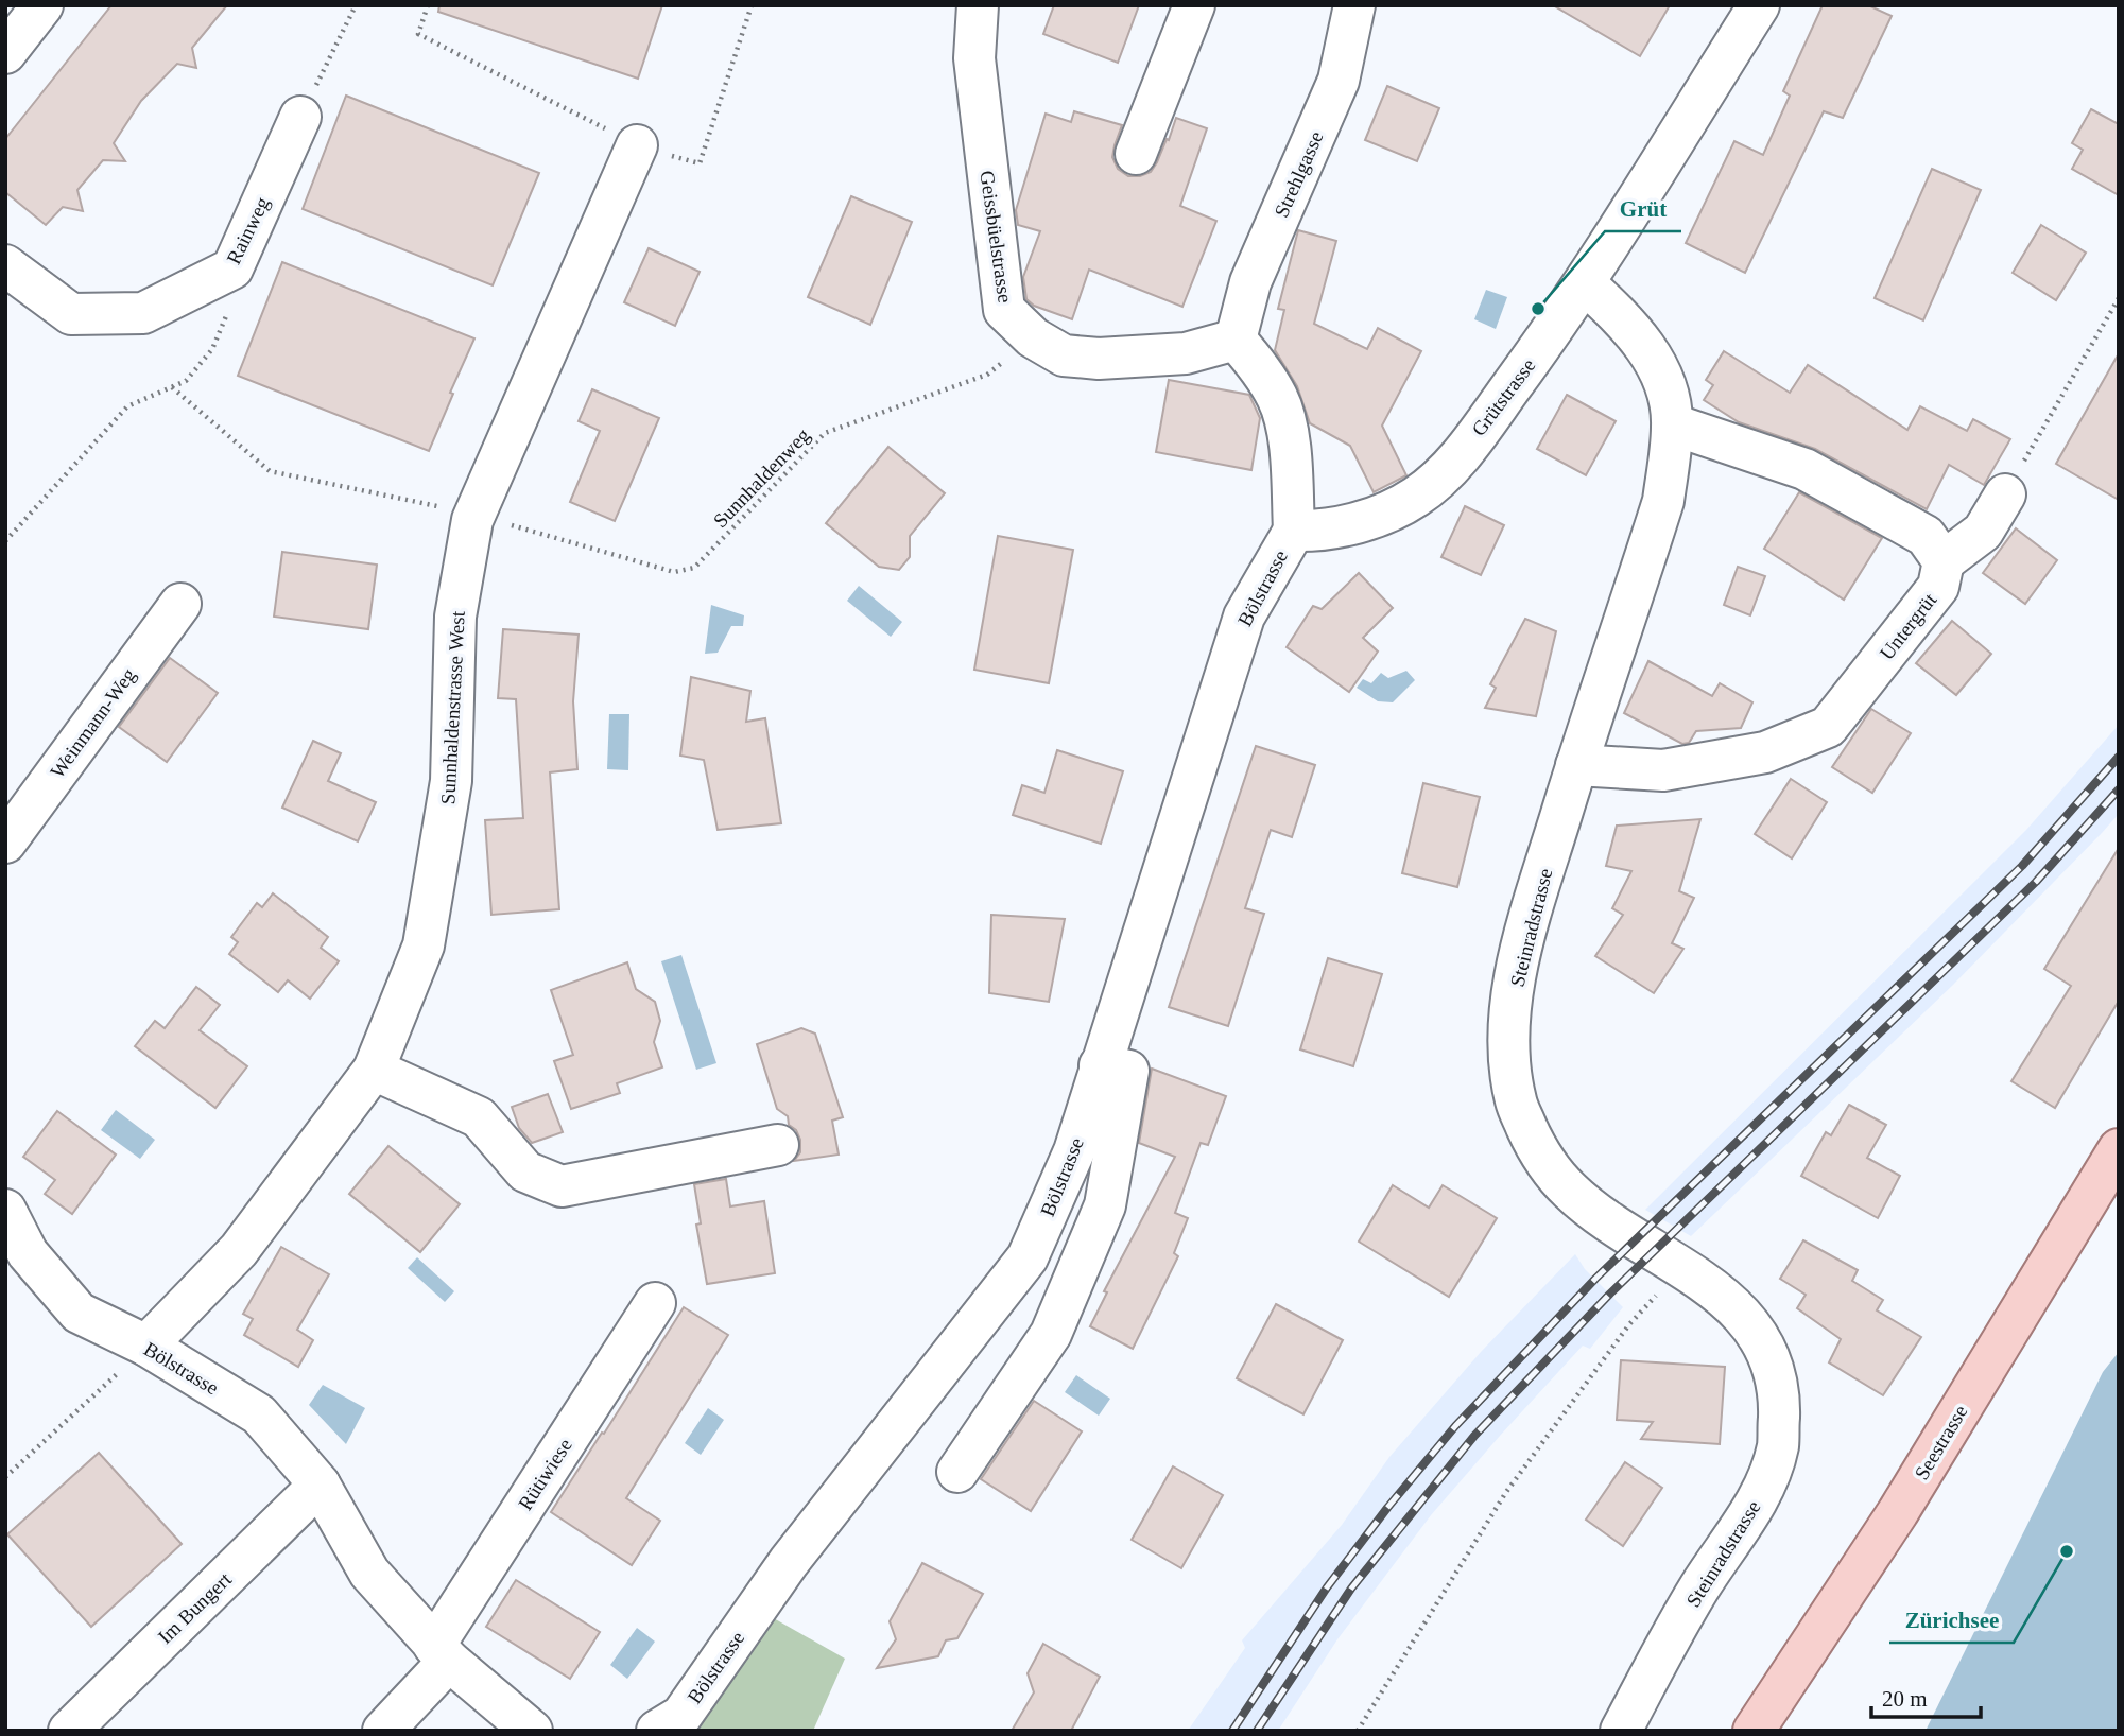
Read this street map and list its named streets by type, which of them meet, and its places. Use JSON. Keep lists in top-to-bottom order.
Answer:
{
  "streets": {
    "main road": ["Seestrasse"],
    "street": [
      "Strehlgasse",
      "Rainweg",
      "Geissbüelstrasse",
      "Grütstrasse",
      "Bölstrasse",
      "Untergrüt",
      "Sunnhaldenstrasse West",
      "Weinmann-Weg",
      "Steinradstrasse",
      "Rütiwiese",
      "Im Bungert"
    ],
    "path": ["Sunnhaldenweg"]
  },
  "crossings": [
    ["Strehlgasse", "Geissbüelstrasse"],
    ["Geissbüelstrasse", "Sunnhaldenweg"],
    ["Grütstrasse", "Bölstrasse"],
    ["Grütstrasse", "Steinradstrasse"],
    ["Bölstrasse", "Sunnhaldenstrasse West"],
    ["Bölstrasse", "Rütiwiese"],
    ["Bölstrasse", "Im Bungert"],
    ["Untergrüt", "Steinradstrasse"]
  ],
  "places": ["Grüt", "Zürichsee"],
  "scale_bar": "20 m"
}
